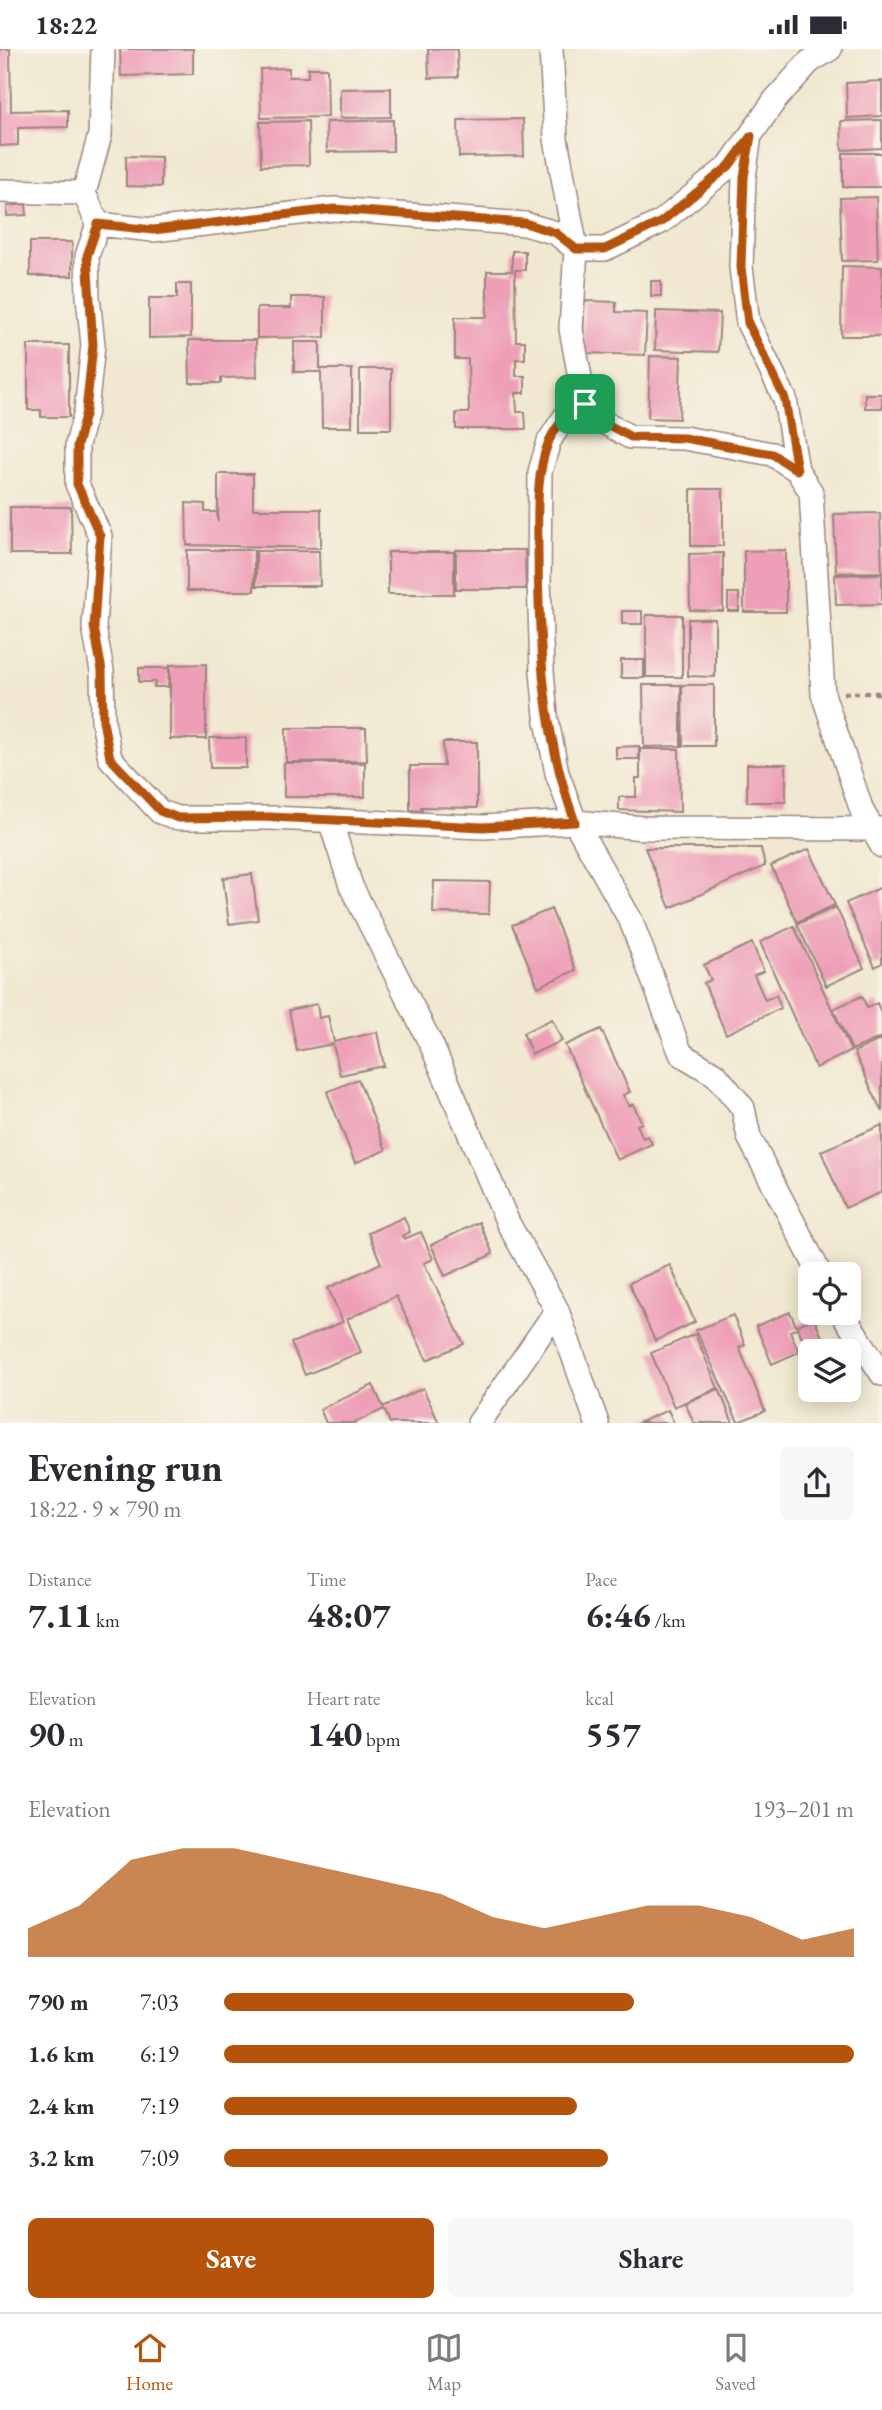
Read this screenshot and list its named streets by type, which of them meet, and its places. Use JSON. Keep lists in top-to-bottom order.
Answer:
{
  "page": {
    "status": "18:22",
    "heading": ["Evening run", "18:22 · 9 × 790 m"],
    "stats": [
      ["Distance", "7.11 km"],
      ["Time", "48:07"],
      ["Pace", "6:46 /km"],
      ["Elevation", "90 m"],
      ["Heart rate", "140 bpm"],
      ["kcal", "557"]
    ],
    "chart": ["Elevation", "193–201 m"],
    "list": [
      {
        "name": "790 m",
        "note": "7:03"
      },
      {
        "name": "1.6 km",
        "note": "6:19"
      },
      {
        "name": "2.4 km",
        "note": "7:19"
      },
      {
        "name": "3.2 km",
        "note": "7:09"
      }
    ],
    "buttons": ["Save", "Share"],
    "tabs": ["Home", "Map", "Saved"]
  }
}
